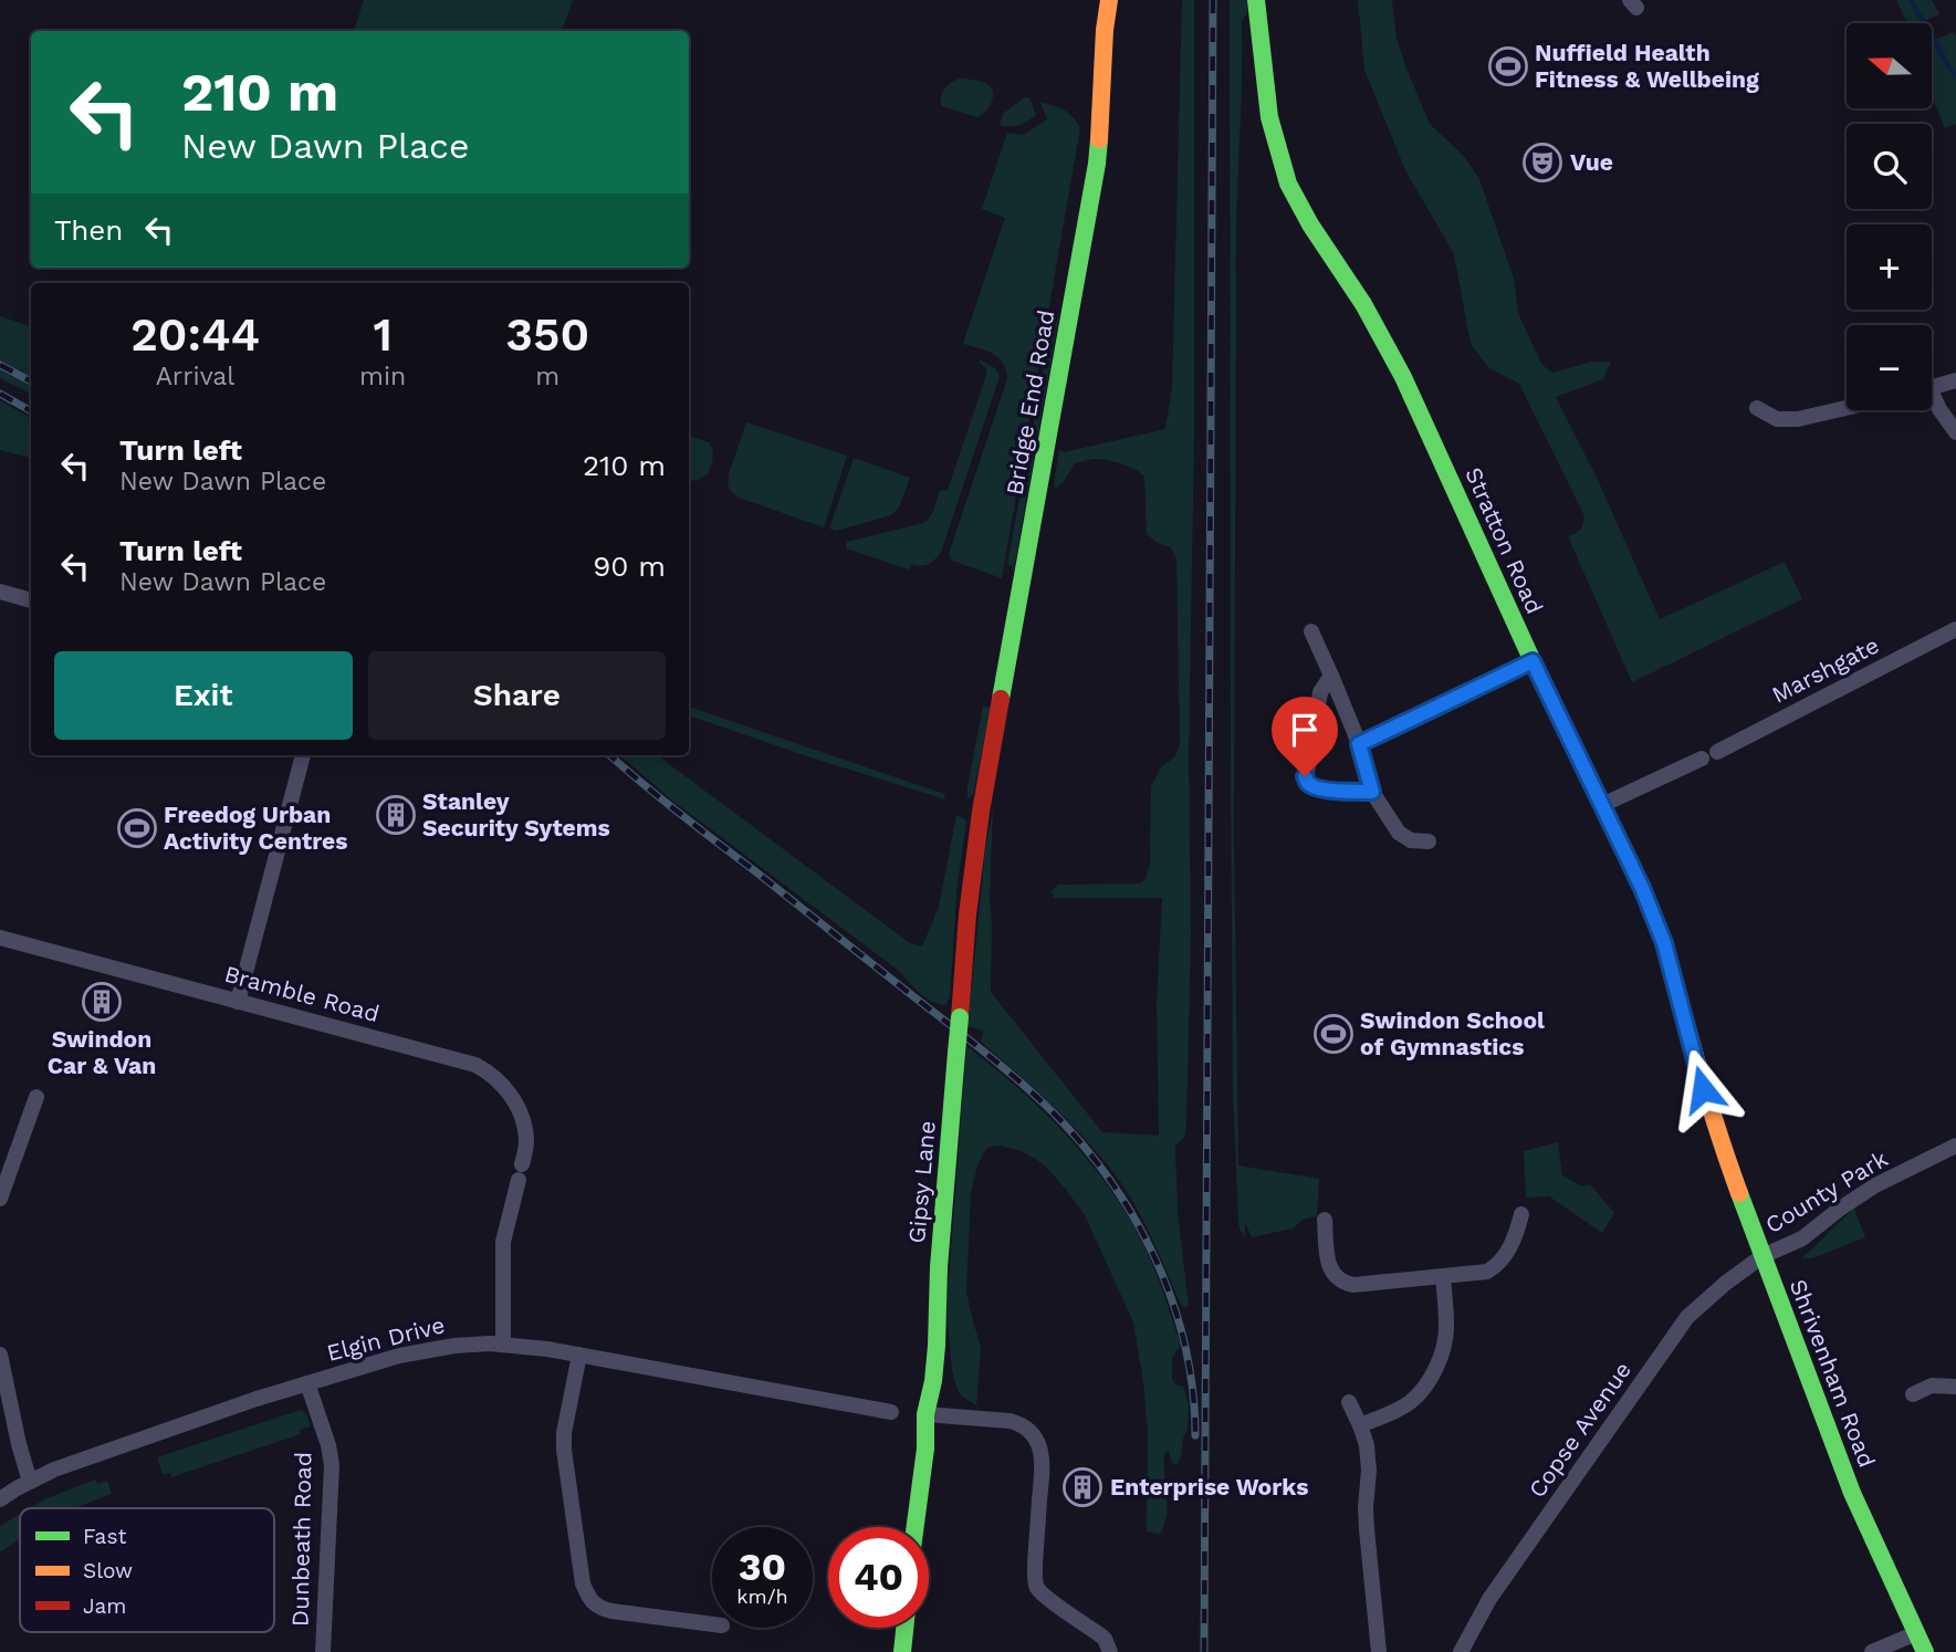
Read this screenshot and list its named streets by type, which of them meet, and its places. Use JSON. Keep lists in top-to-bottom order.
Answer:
{
  "streets": {
    "street": [
      "Bridge End Road",
      "Stratton Road",
      "Marshgate",
      "Bramble Road",
      "Gipsy Lane",
      "County Park",
      "Elgin Drive",
      "Shrivenham Road",
      "Copse Avenue",
      "Dunbeath Road"
    ]
  },
  "crossings": [
    ["Bridge End Road", "Gipsy Lane"],
    ["Stratton Road", "Shrivenham Road"],
    ["Bramble Road", "Elgin Drive"],
    ["County Park", "Shrivenham Road"],
    ["County Park", "Copse Avenue"],
    ["Elgin Drive", "Dunbeath Road"],
    ["Shrivenham Road", "Copse Avenue"]
  ],
  "places": {
    "sports": ["Nuffield Health Fitness & Wellbeing", "Freedog Urban Activity Centres", "Swindon School of Gymnastics"],
    "theatre": ["Vue"],
    "building": ["Stanley Security Sytems", "Swindon Car & Van", "Enterprise Works"]
  },
  "legend": ["Fast", "Slow", "Jam"],
  "north": "left",
  "page": {
    "map_buttons": ["+", "−"],
    "turn": ["210 m", "New Dawn Place"],
    "then": "Then",
    "eta": [
      "20:44",
      "Arrival",
      "1",
      "min",
      "350",
      "m"
    ],
    "list": [
      {
        "name": "Turn left",
        "note": "New Dawn Place",
        "value": "210 m"
      },
      {
        "name": "Turn left",
        "note": "New Dawn Place",
        "value": "90 m"
      }
    ],
    "buttons": ["Exit", "Share"],
    "speed": "30 km/h",
    "limit": "40"
  }
}
